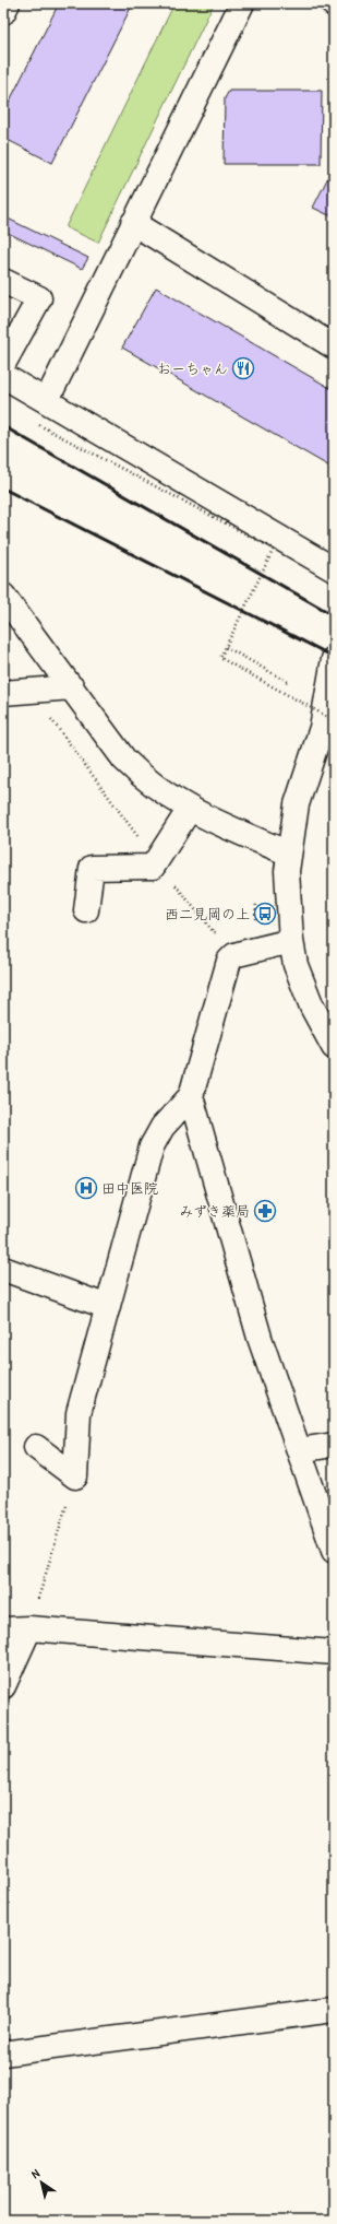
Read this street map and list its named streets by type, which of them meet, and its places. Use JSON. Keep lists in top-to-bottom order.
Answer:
{
  "places": {
    "restaurant": ["おーちゃん"],
    "bus stop": ["西二見岡の上"],
    "hospital": ["田中医院"],
    "pharmacy": ["みずき薬局"]
  },
  "north": "top left"
}
